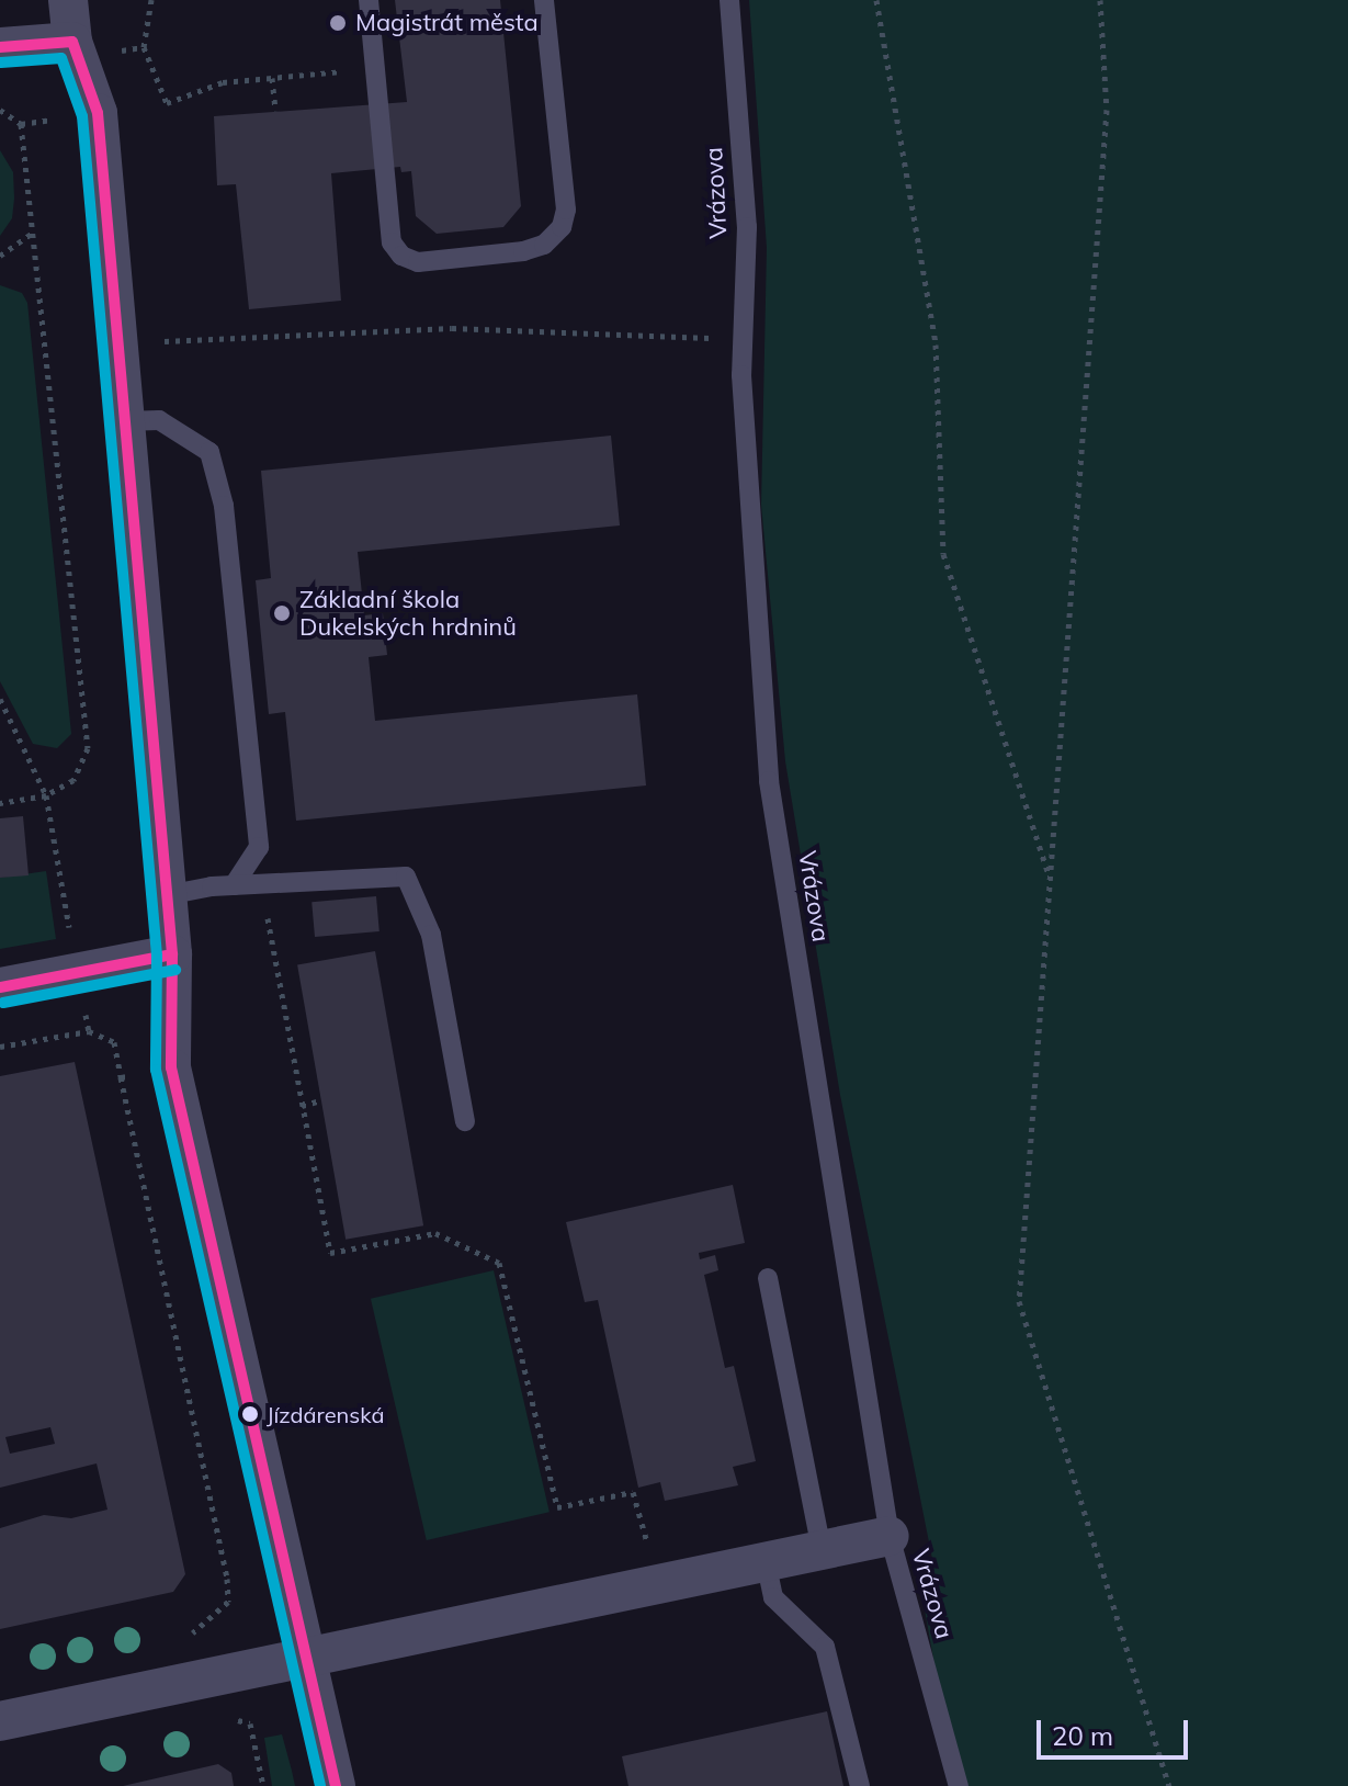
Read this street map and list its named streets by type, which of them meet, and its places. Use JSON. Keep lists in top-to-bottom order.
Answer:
{
  "streets": {
    "lane": ["Vrázova"]
  },
  "places": ["Magistrát města", "Základní škola Dukelských hrdninů", "Jízdárenská"],
  "scale_bar": "20 m"
}
